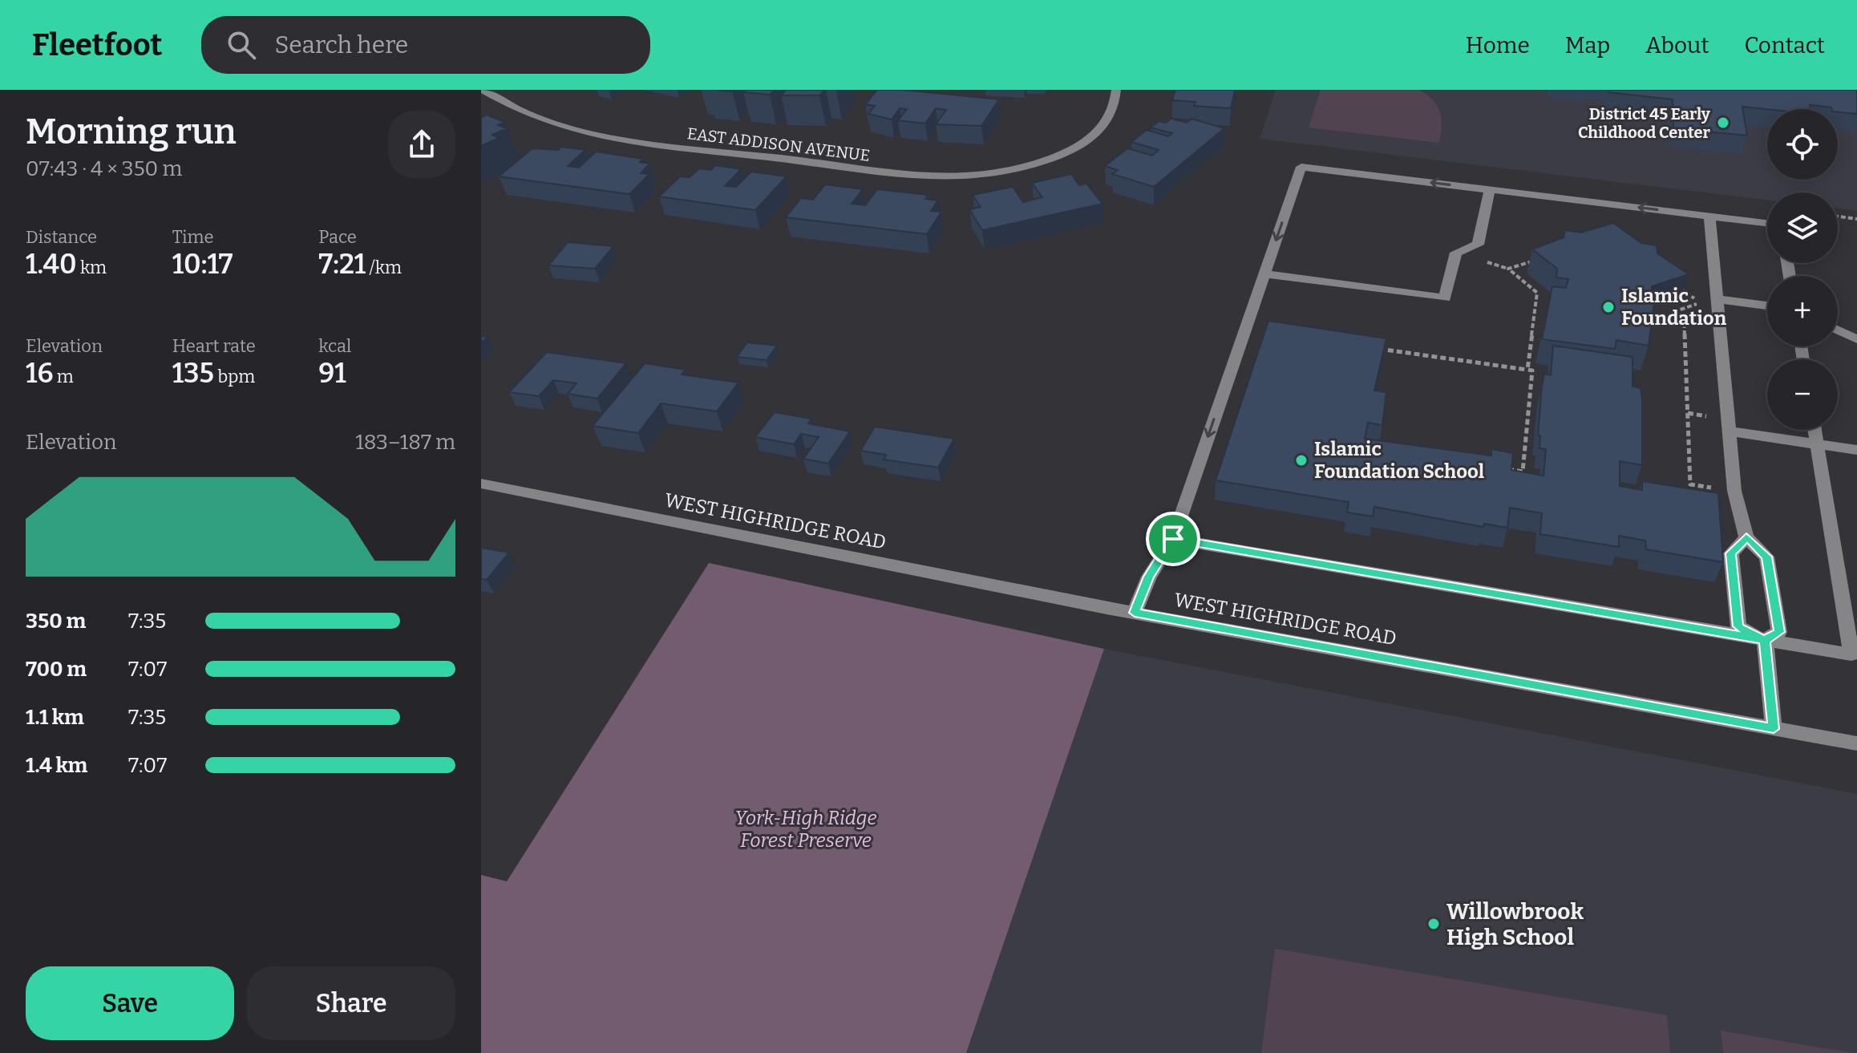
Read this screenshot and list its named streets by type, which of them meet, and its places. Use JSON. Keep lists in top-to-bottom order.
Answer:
{
  "streets": {
    "street": ["EAST ADDISON AVENUE", "WEST HIGHRIDGE ROAD"]
  },
  "parks": ["York-High Ridge Forest Preserve"],
  "places": [
    "District 45 Early Childhood Center",
    "Islamic Foundation",
    "Islamic Foundation School",
    "Willowbrook High School"
  ],
  "page": {
    "header": "Fleetfoot",
    "search": "Search here",
    "nav": [
      "Home",
      "Map",
      "About",
      "Contact"
    ],
    "heading": ["Morning run", "07:43 · 4 × 350 m"],
    "map_buttons": ["+", "−"],
    "stats": [
      ["Distance", "1.40 km"],
      ["Time", "10:17"],
      ["Pace", "7:21 /km"],
      ["Elevation", "16 m"],
      ["Heart rate", "135 bpm"],
      ["kcal", "91"]
    ],
    "chart": ["Elevation", "183–187 m"],
    "list": [
      {
        "name": "350 m",
        "note": "7:35"
      },
      {
        "name": "700 m",
        "note": "7:07"
      },
      {
        "name": "1.1 km",
        "note": "7:35"
      },
      {
        "name": "1.4 km",
        "note": "7:07"
      }
    ],
    "buttons": ["Save", "Share"]
  }
}
